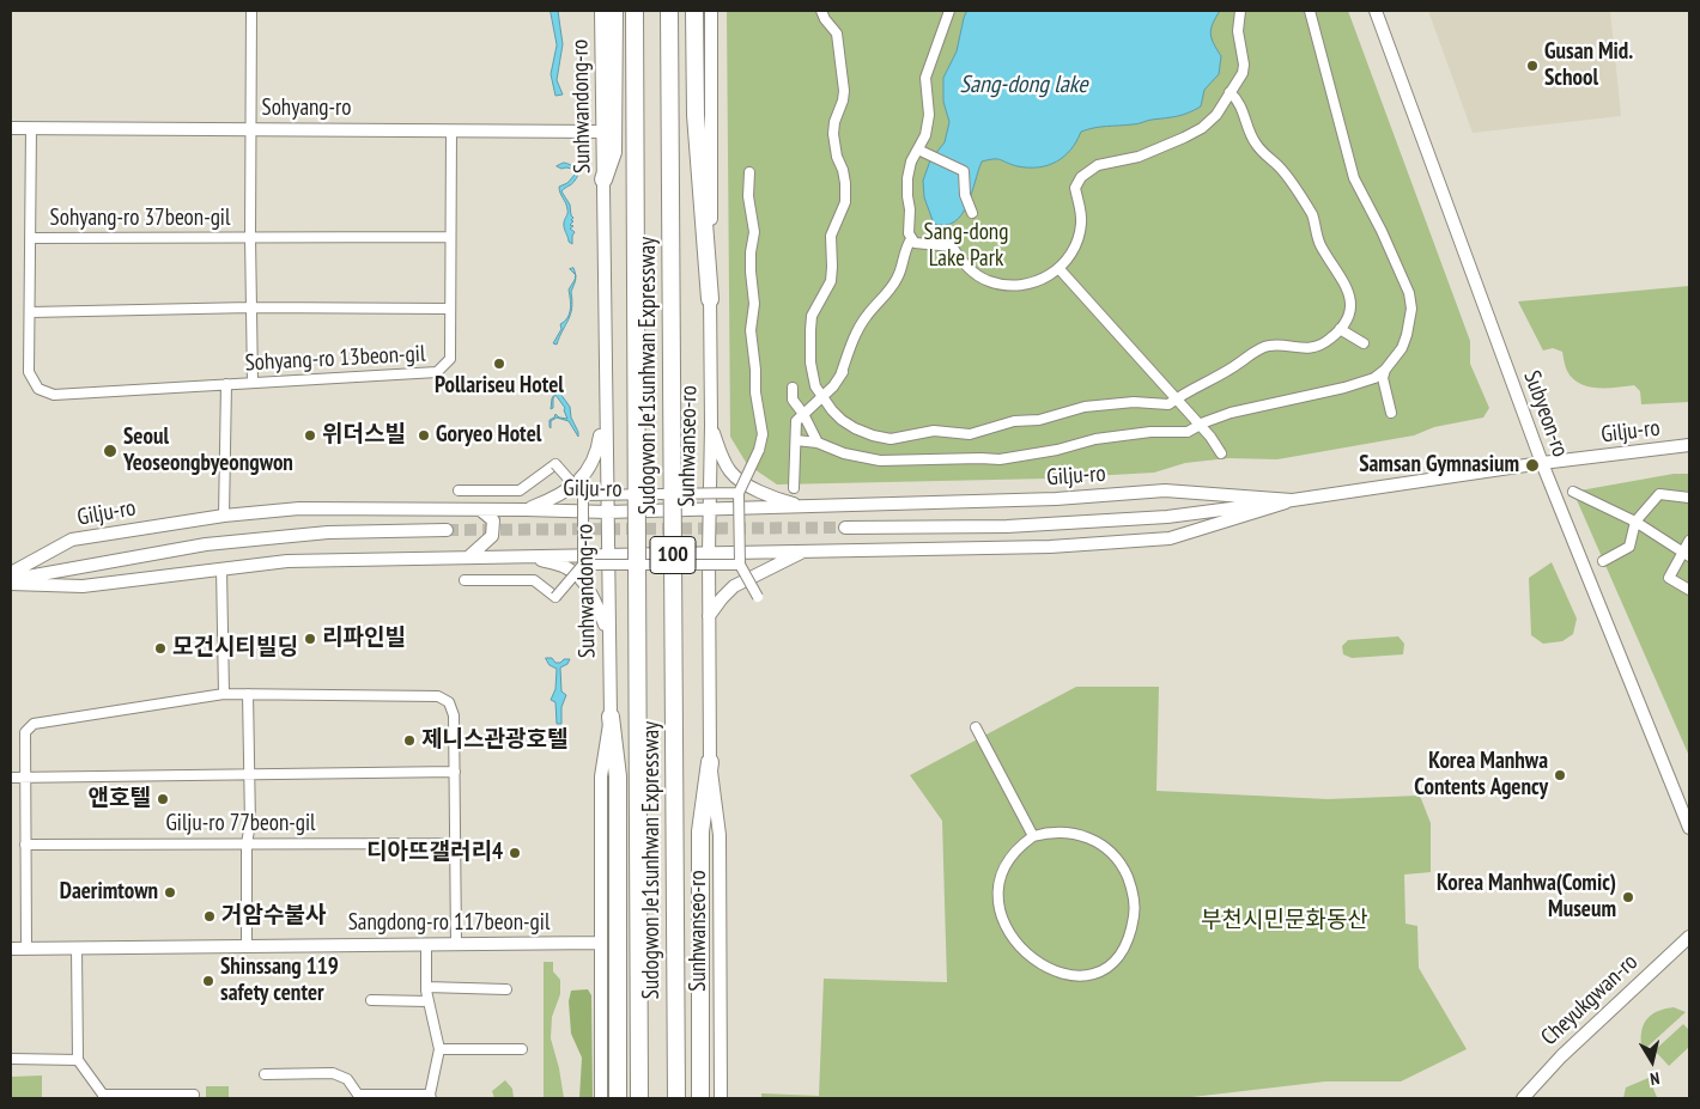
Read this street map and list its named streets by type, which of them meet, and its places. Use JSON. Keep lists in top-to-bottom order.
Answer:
{
  "streets": {
    "highway": ["Sudogwon Je1sunhwan Expressway", "100"],
    "street": [
      "Sunhwandong-ro",
      "Sohyang-ro",
      "Sohyang-ro 37beon-gil",
      "Sohyang-ro 13beon-gil",
      "Subyeon-ro",
      "Gilju-ro",
      "Sunhwanseo-ro",
      "Gilju-ro 77beon-gil",
      "Sangdong-ro 117beon-gil",
      "Cheyukgwan-ro"
    ]
  },
  "crossings": [
    ["Sunhwandong-ro", "Sohyang-ro"],
    ["Sunhwandong-ro", "Gilju-ro"],
    ["Sunhwandong-ro", "Sangdong-ro 117beon-gil"],
    ["Sohyang-ro", "Sohyang-ro 37beon-gil"],
    ["Sohyang-ro", "Sohyang-ro 13beon-gil"],
    ["Sohyang-ro 37beon-gil", "Sohyang-ro 13beon-gil"],
    ["Sohyang-ro 13beon-gil", "Gilju-ro"],
    ["Subyeon-ro", "Gilju-ro"],
    ["Gilju-ro", "Sunhwanseo-ro"]
  ],
  "water": ["Sang-dong lake"],
  "parks": ["Sang-dong Lake Park", "부천시민문화동산"],
  "places": [
    "Gusan Mid. School",
    "Pollariseu Hotel",
    "위더스빌",
    "Goryeo Hotel",
    "Seoul Yeoseongbyeongwon",
    "Samsan Gymnasium",
    "리파인빌",
    "모건시티빌딩",
    "제니스관광호텔",
    "Korea Manhwa Contents Agency",
    "앤호텔",
    "디아뜨갤러리4",
    "Daerimtown",
    "Korea Manhwa(Comic) Museum",
    "거암수불사",
    "Shinssang 119 safety center"
  ],
  "north": "bottom"
}
